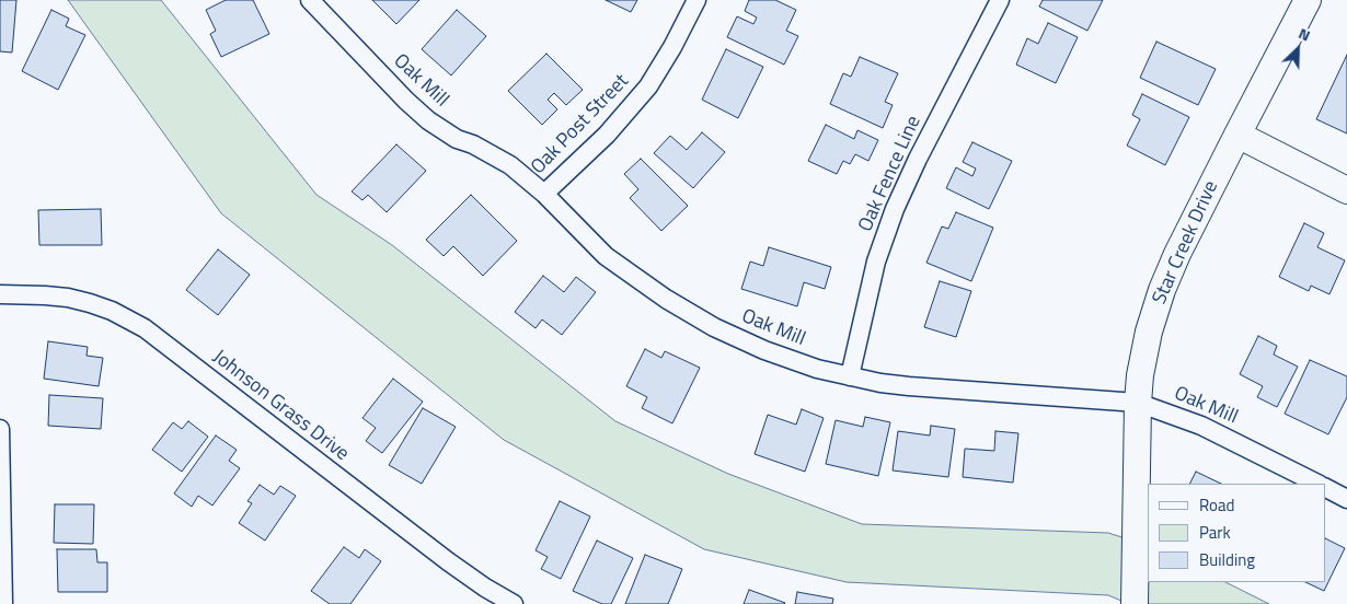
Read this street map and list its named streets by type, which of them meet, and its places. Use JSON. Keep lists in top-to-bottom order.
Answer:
{
  "streets": {
    "street": [
      "Oak Mill",
      "Oak Post Street",
      "Oak Fence Line",
      "Star Creek Drive",
      "Johnson Grass Drive"
    ]
  },
  "crossings": [
    ["Oak Mill", "Oak Post Street"],
    ["Oak Mill", "Oak Fence Line"],
    ["Oak Mill", "Star Creek Drive"]
  ],
  "legend": ["Road", "Park", "Building"],
  "north": "top right"
}
